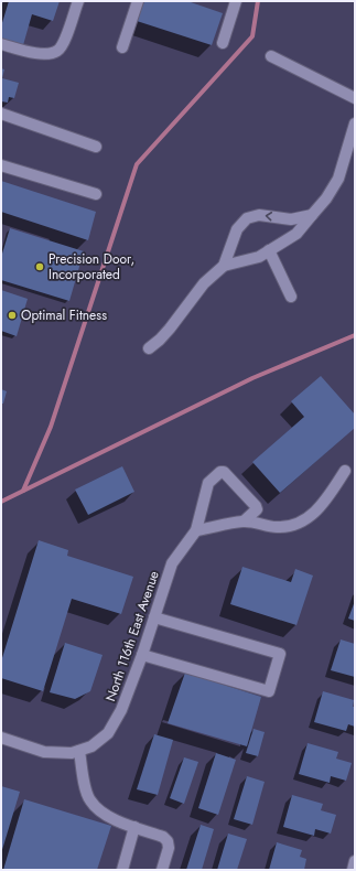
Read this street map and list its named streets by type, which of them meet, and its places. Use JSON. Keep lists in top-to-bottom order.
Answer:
{
  "streets": {
    "street": ["North 116th East Avenue"]
  },
  "places": ["Precision Door, Incorporated", "Optimal Fitness"]
}
